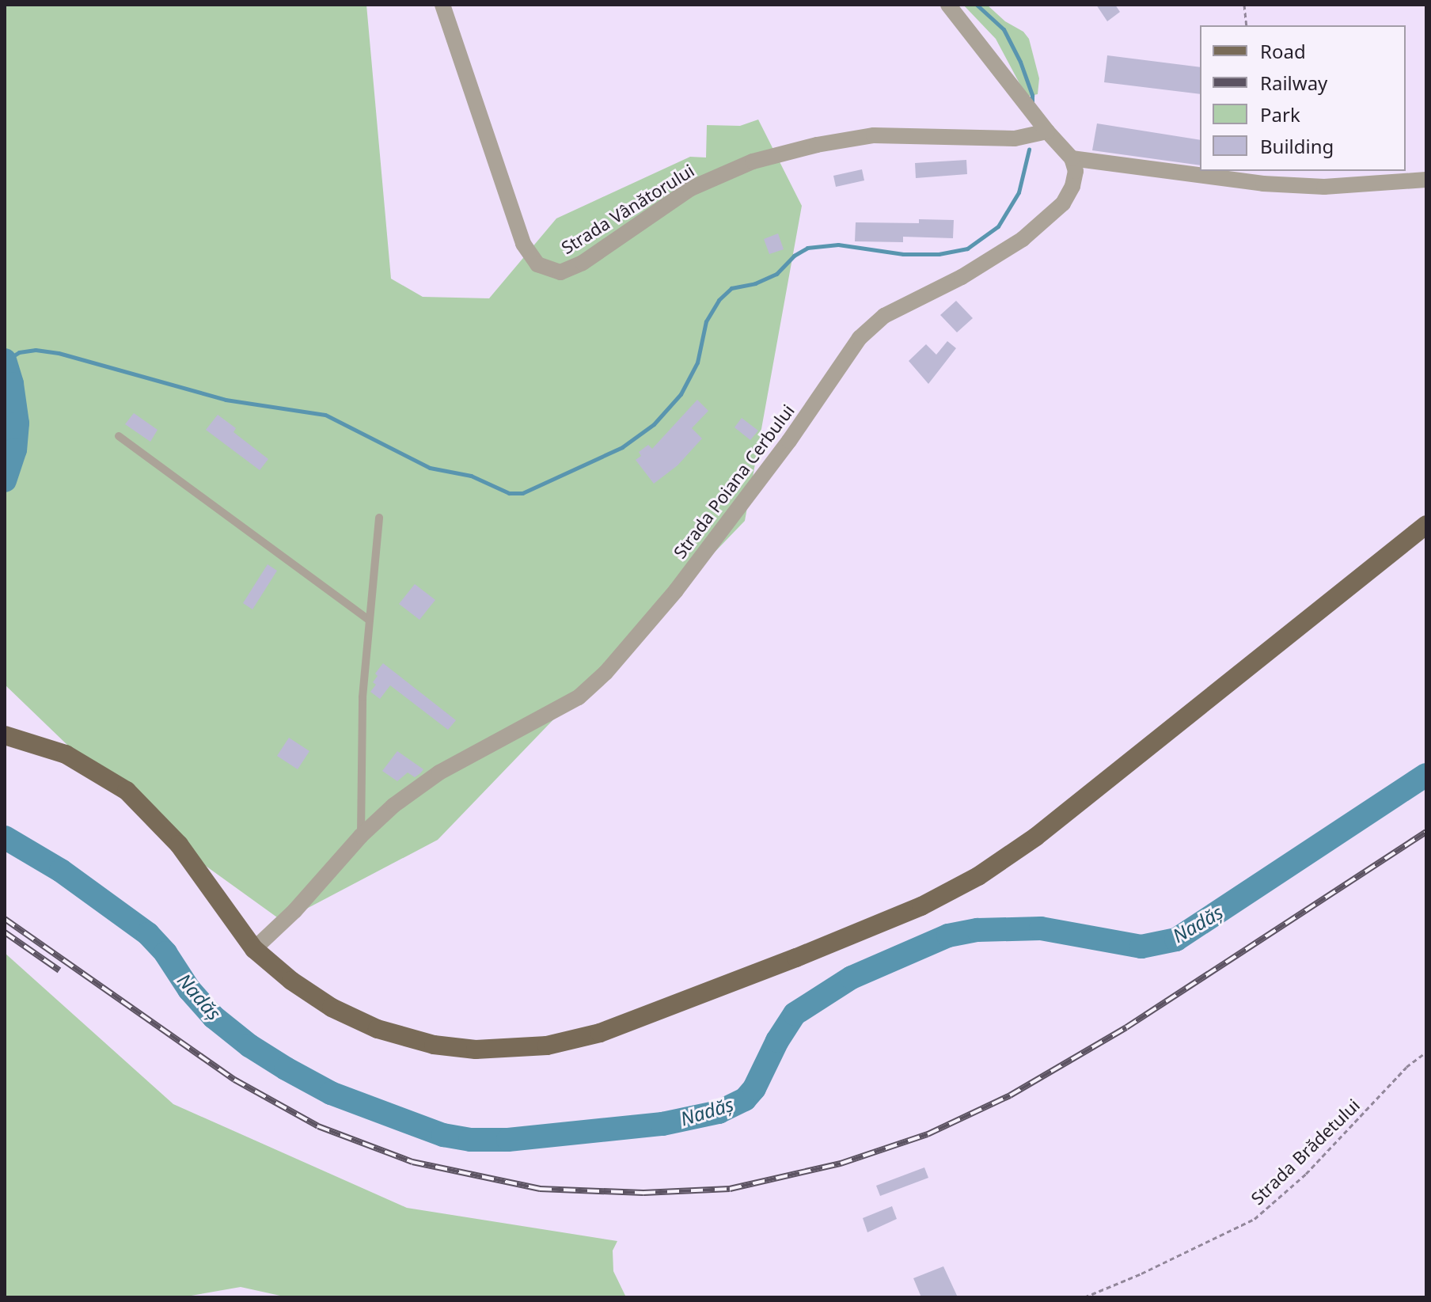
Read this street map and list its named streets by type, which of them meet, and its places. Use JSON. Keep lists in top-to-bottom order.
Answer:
{
  "streets": {
    "street": ["Strada Vânătorului", "Strada Poiana Cerbului"],
    "path": ["Strada Brădetului"]
  },
  "water": ["Nadăș"],
  "legend": [
    "Road",
    "Railway",
    "Park",
    "Building"
  ]
}
